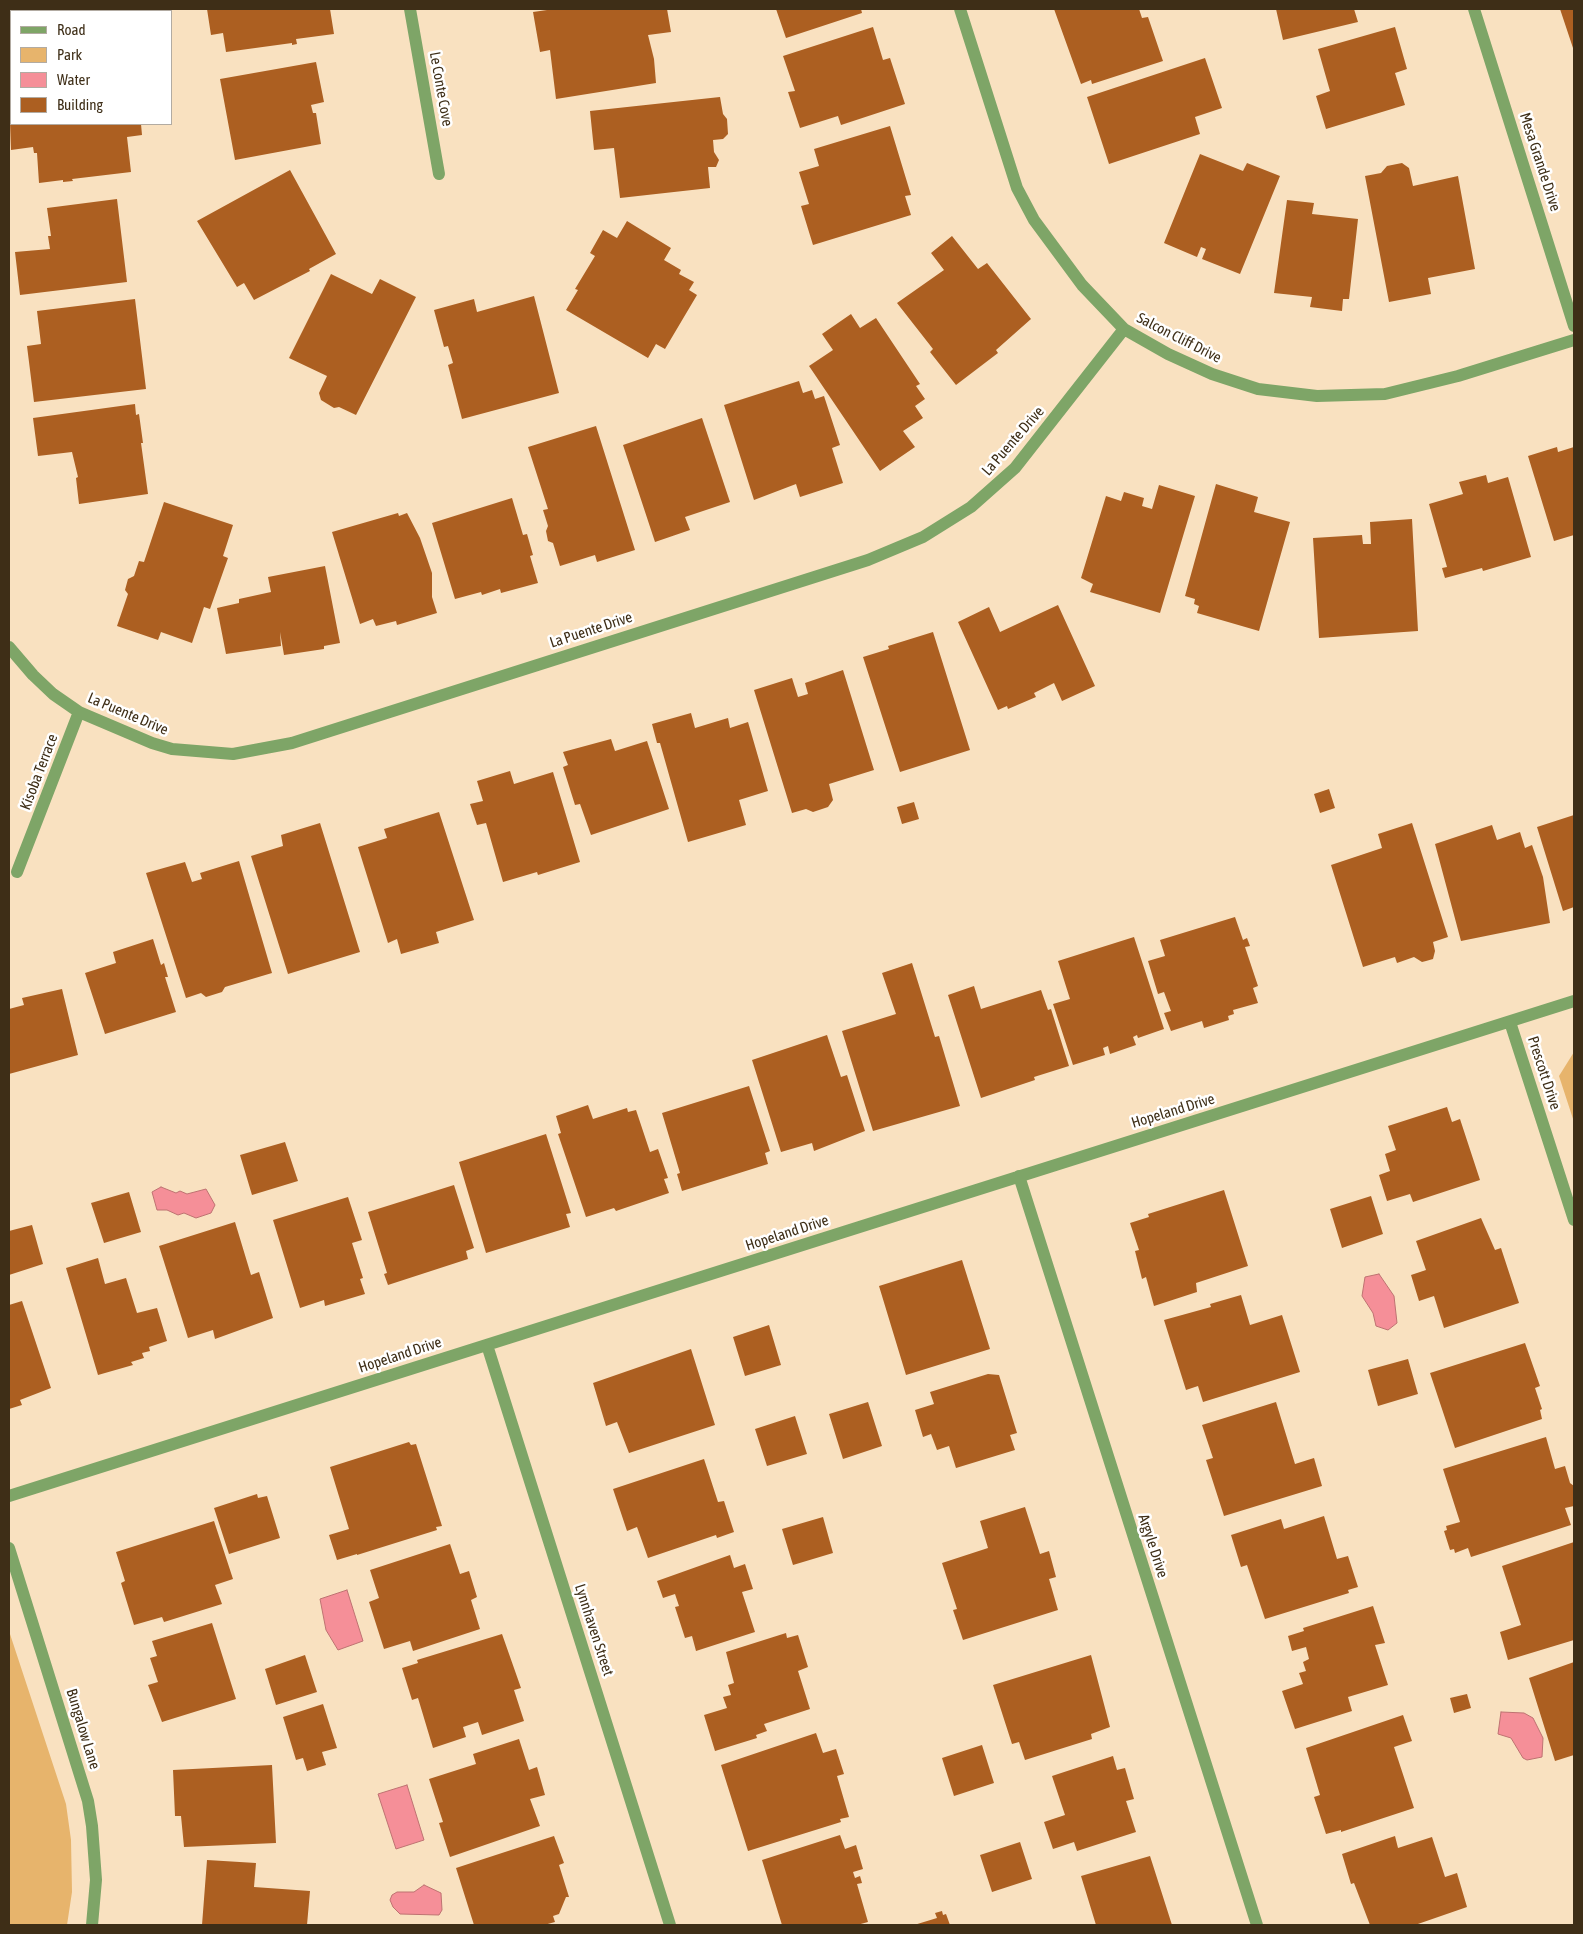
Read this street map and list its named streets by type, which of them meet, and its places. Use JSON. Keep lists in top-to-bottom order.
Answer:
{
  "streets": {
    "street": [
      "Le Conte Cove",
      "Mesa Grande Drive",
      "Salcon Cliff Drive",
      "La Puente Drive",
      "Kisoba Terrace",
      "Prescott Drive",
      "Hopeland Drive",
      "Argyle Drive",
      "Lynnhaven Street",
      "Bungalow Lane"
    ]
  },
  "crossings": [
    ["Salcon Cliff Drive", "La Puente Drive"],
    ["La Puente Drive", "Kisoba Terrace"],
    ["Prescott Drive", "Hopeland Drive"],
    ["Hopeland Drive", "Argyle Drive"],
    ["Hopeland Drive", "Lynnhaven Street"]
  ],
  "legend": [
    "Road",
    "Park",
    "Water",
    "Building"
  ]
}
